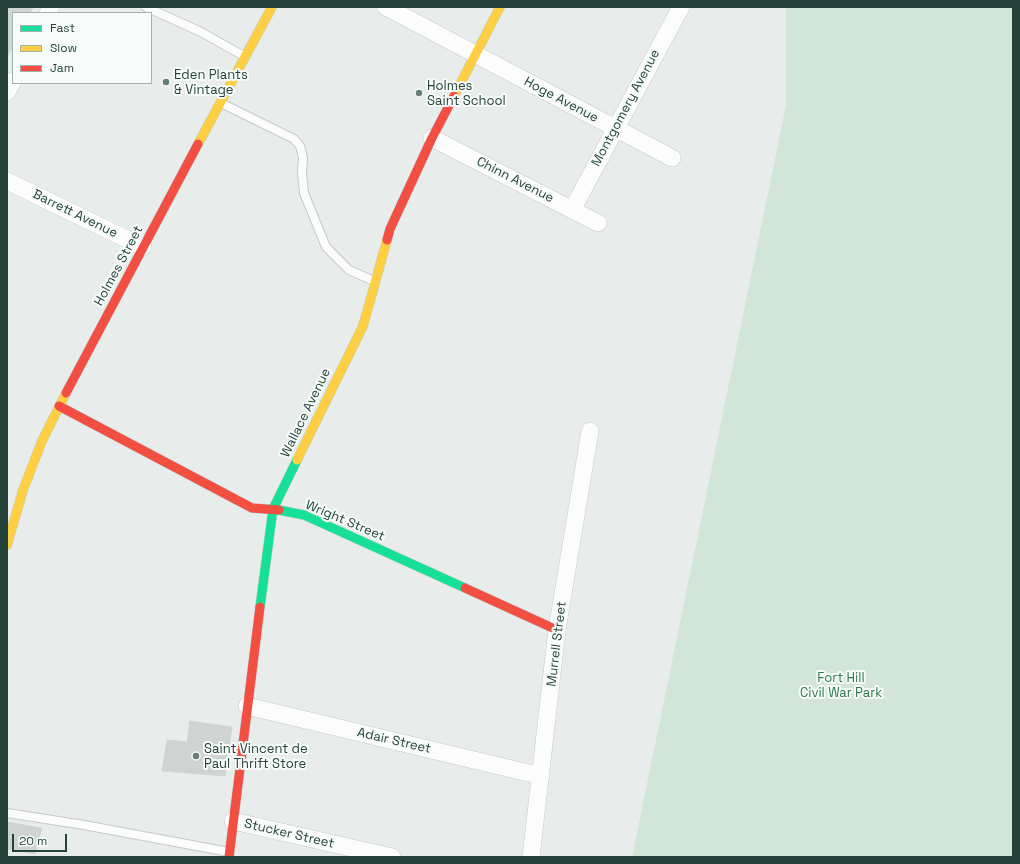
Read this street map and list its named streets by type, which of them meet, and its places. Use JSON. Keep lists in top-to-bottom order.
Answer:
{
  "streets": {
    "street": [
      "Hoge Avenue",
      "Montgomery Avenue",
      "Chinn Avenue",
      "Barrett Avenue",
      "Holmes Street",
      "Wallace Avenue",
      "Wright Street",
      "Murrell Street",
      "Adair Street",
      "Stucker Street"
    ]
  },
  "crossings": [
    ["Hoge Avenue", "Montgomery Avenue"],
    ["Hoge Avenue", "Wallace Avenue"],
    ["Montgomery Avenue", "Chinn Avenue"],
    ["Chinn Avenue", "Wallace Avenue"],
    ["Barrett Avenue", "Holmes Street"],
    ["Holmes Street", "Wright Street"],
    ["Wallace Avenue", "Wright Street"],
    ["Wallace Avenue", "Adair Street"],
    ["Wallace Avenue", "Stucker Street"],
    ["Wright Street", "Murrell Street"],
    ["Murrell Street", "Adair Street"]
  ],
  "parks": ["Fort Hill Civil War Park"],
  "places": ["Eden Plants & Vintage", "Holmes Saint School", "Saint Vincent de Paul Thrift Store"],
  "legend": ["Fast", "Slow", "Jam"],
  "scale_bar": "20 m"
}
